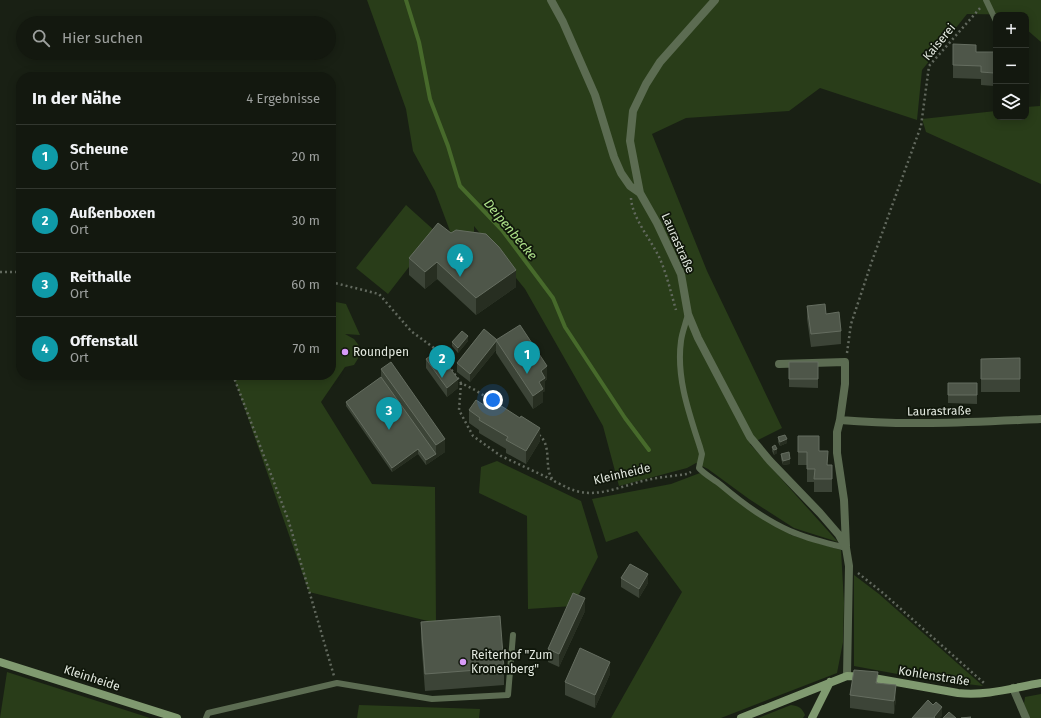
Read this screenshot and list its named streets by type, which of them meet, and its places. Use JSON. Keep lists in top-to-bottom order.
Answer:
{
  "streets": {
    "street": ["Laurastraße", "Kleinheide", "Kohlenstraße"],
    "path": ["Kaiserei"]
  },
  "crossings": [
    ["Kaiserei", "Laurastraße"],
    ["Laurastraße", "Kohlenstraße"]
  ],
  "water": ["Deipenbecke"],
  "places": ["Roundpen", "Reiterhof \"Zum Kronenberg\""],
  "page": {
    "map_buttons": ["+", "−"],
    "search": "Hier suchen",
    "heading": ["In der Nähe", "4 Ergebnisse"],
    "list": [
      {
        "mark": "1",
        "name": "Scheune",
        "note": "Ort",
        "value": "20 m"
      },
      {
        "mark": "2",
        "name": "Außenboxen",
        "note": "Ort",
        "value": "30 m"
      },
      {
        "mark": "3",
        "name": "Reithalle",
        "note": "Ort",
        "value": "60 m"
      },
      {
        "mark": "4",
        "name": "Offenstall",
        "note": "Ort",
        "value": "70 m"
      }
    ],
    "pins": [
      "4",
      "1",
      "2",
      "3"
    ]
  }
}
